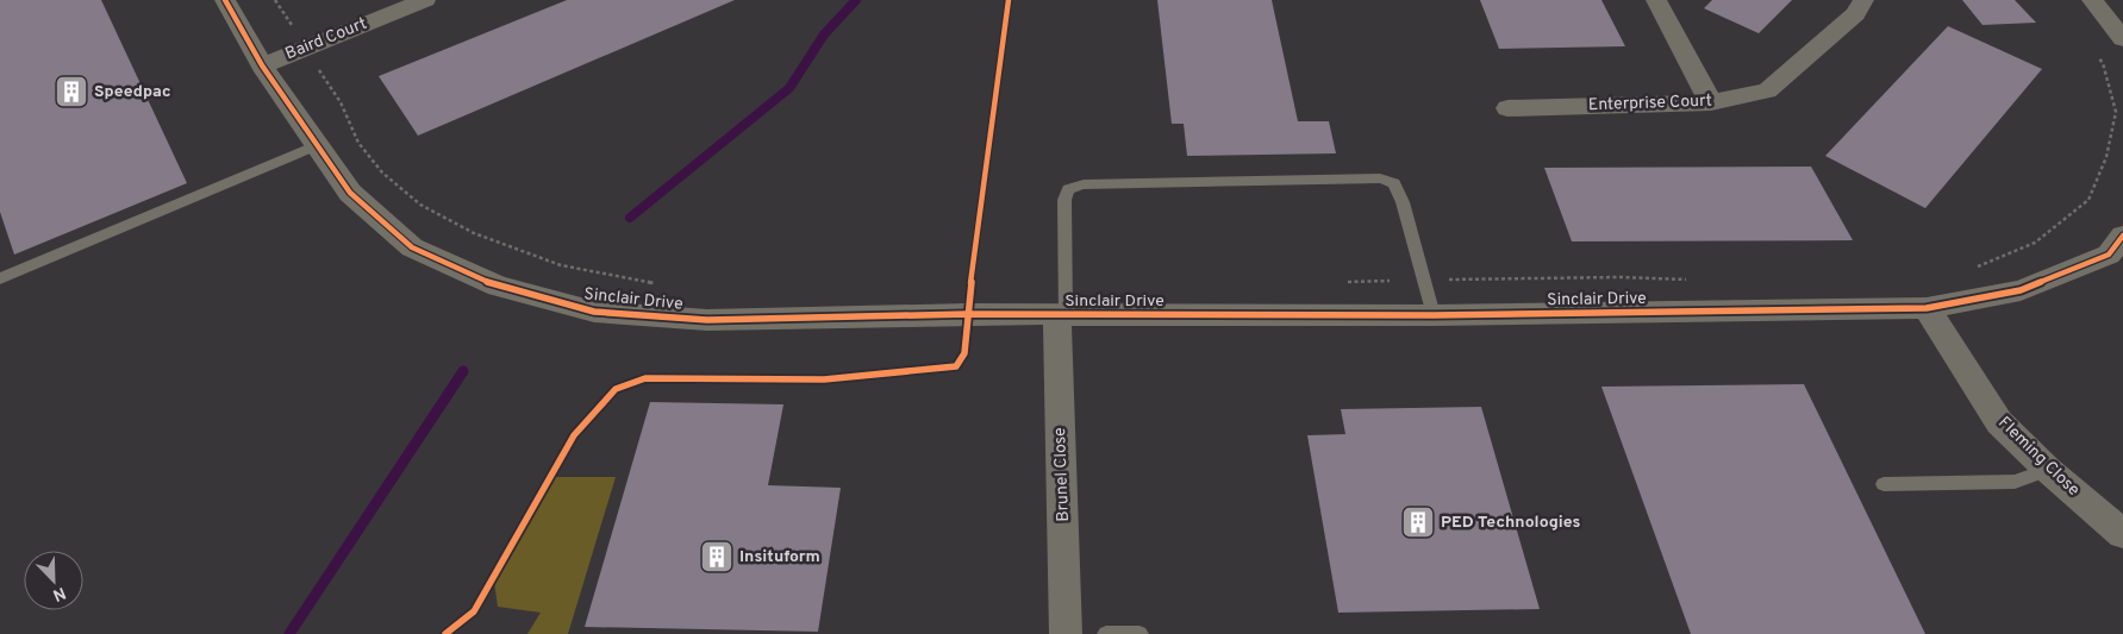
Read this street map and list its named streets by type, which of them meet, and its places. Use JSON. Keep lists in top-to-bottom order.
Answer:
{
  "streets": {
    "street": [
      "Baird Court",
      "Enterprise Court",
      "Sinclair Drive",
      "Fleming Close",
      "Brunel Close"
    ]
  },
  "crossings": [
    ["Baird Court", "Sinclair Drive"],
    ["Sinclair Drive", "Fleming Close"],
    ["Sinclair Drive", "Brunel Close"]
  ],
  "places": {
    "building": ["Speedpac", "PED Technologies", "Insituform"]
  },
  "north": "bottom right"
}
